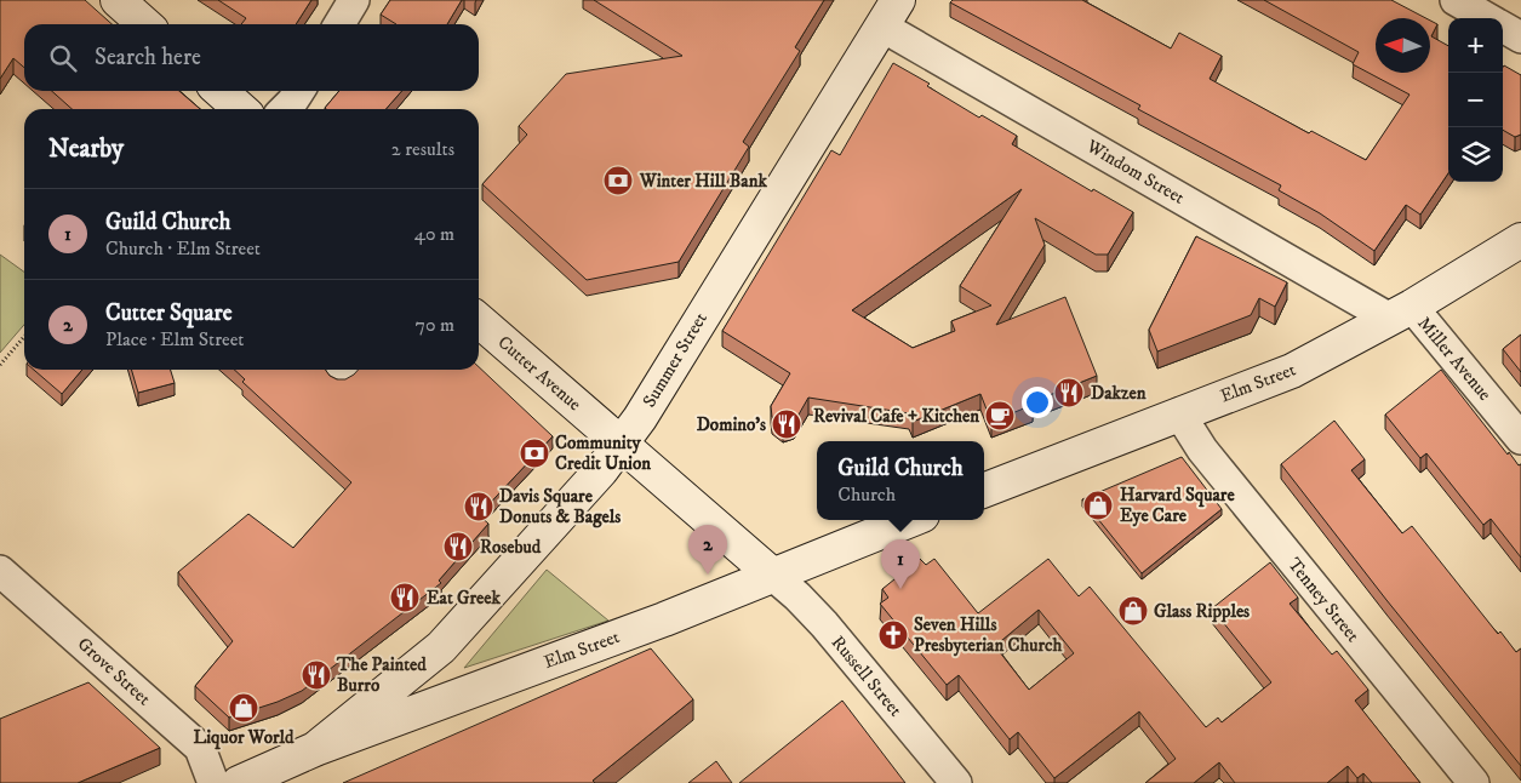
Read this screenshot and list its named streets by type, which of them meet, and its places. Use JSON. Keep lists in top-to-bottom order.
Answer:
{
  "streets": {
    "main road": ["Summer Street", "Cutter Avenue", "Elm Street"],
    "street": [
      "Windom Street",
      "Miller Avenue",
      "Tenney Street",
      "Grove Street",
      "Russell Street"
    ]
  },
  "crossings": [
    ["Windom Street", "Miller Avenue"],
    ["Windom Street", "Summer Street"],
    ["Windom Street", "Elm Street"],
    ["Miller Avenue", "Elm Street"],
    ["Summer Street", "Cutter Avenue"],
    ["Summer Street", "Elm Street"],
    ["Cutter Avenue", "Elm Street"],
    ["Cutter Avenue", "Russell Street"],
    ["Elm Street", "Tenney Street"],
    ["Elm Street", "Russell Street"]
  ],
  "places": {
    "bank": ["Winter Hill Bank", "Community Credit Union"],
    "restaurant": [
      "Dakzen",
      "Domino's",
      "Davis Square Donuts & Bagels",
      "Rosebud",
      "Eat Greek",
      "The Painted Burro"
    ],
    "cafe": ["Revival Cafe + Kitchen"],
    "shop": ["Harvard Square Eye Care", "Glass Ripples", "Liquor World"],
    "church": ["Seven Hills Presbyterian Church"]
  },
  "north": "left",
  "page": {
    "map_buttons": ["+", "−"],
    "search": "Search here",
    "heading": ["Nearby", "2 results"],
    "list": [
      {
        "mark": "1",
        "name": "Guild Church",
        "note": "Church · Elm Street",
        "value": "40 m"
      },
      {
        "mark": "2",
        "name": "Cutter Square",
        "note": "Place · Elm Street",
        "value": "70 m"
      }
    ],
    "popup": ["Guild Church", "Church"],
    "pins": ["2", "1"]
  }
}
